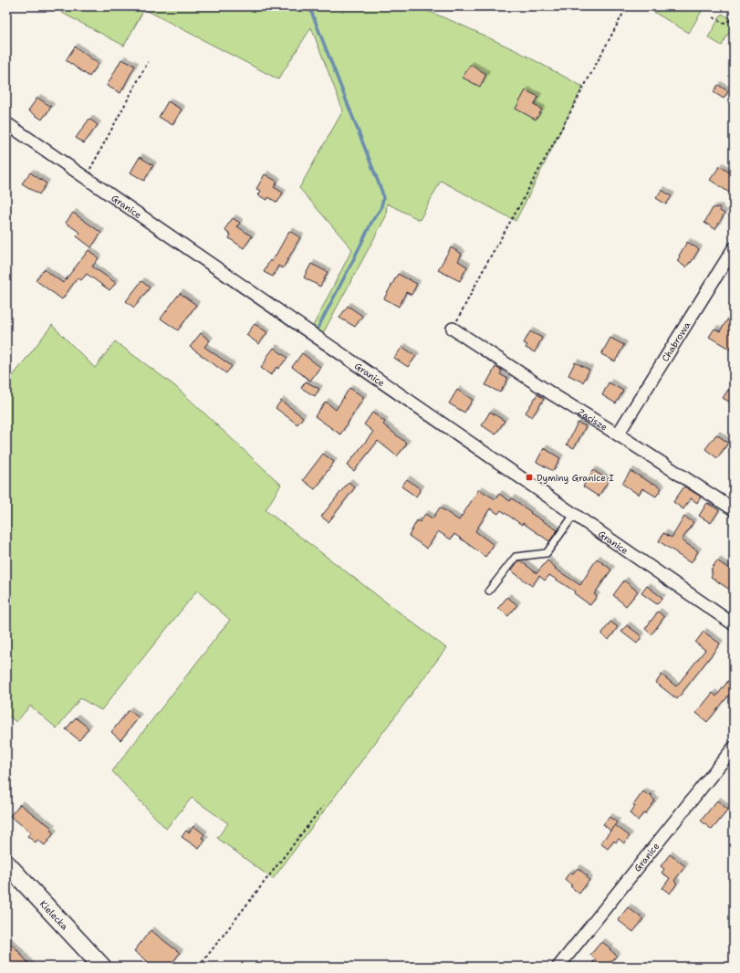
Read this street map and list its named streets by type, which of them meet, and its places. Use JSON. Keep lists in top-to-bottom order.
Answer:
{
  "streets": {
    "street": [
      "Granice",
      "Chabrowa",
      "Zacisze",
      "Kielecka"
    ]
  },
  "crossings": [
    ["Chabrowa", "Zacisze"]
  ],
  "places": {
    "transit": ["Dyminy Granice I"]
  }
}
